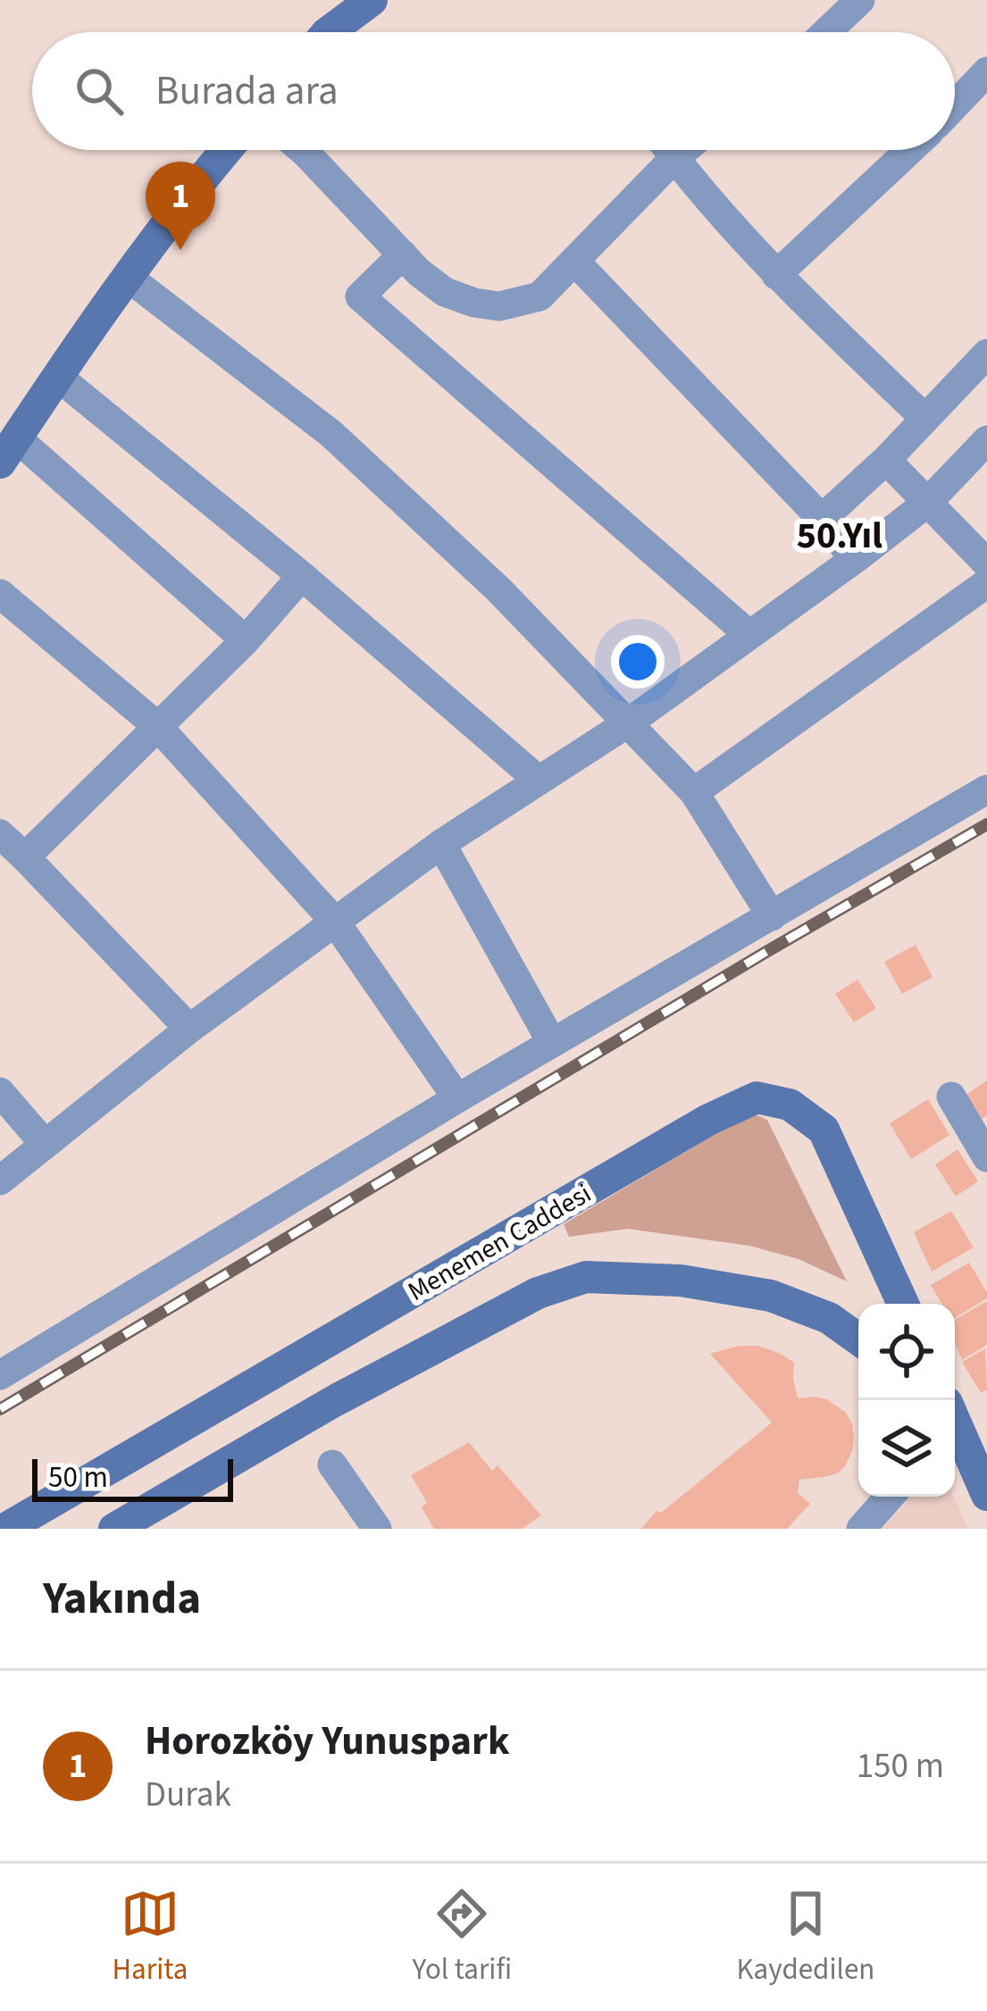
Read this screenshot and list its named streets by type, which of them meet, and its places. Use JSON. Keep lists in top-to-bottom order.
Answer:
{
  "streets": {
    "main road": ["Menemen Caddesi"]
  },
  "districts": ["50.Yıl"],
  "scale_bar": "50 m",
  "page": {
    "search": "Burada ara",
    "pins": "1",
    "scale": "50 m",
    "heading": "Yakında",
    "list": [
      {
        "mark": "1",
        "name": "Horozköy Yunuspark",
        "note": "Durak",
        "value": "150 m"
      }
    ],
    "nav": ["Harita", "Yol tarifi", "Kaydedilen"]
  }
}
